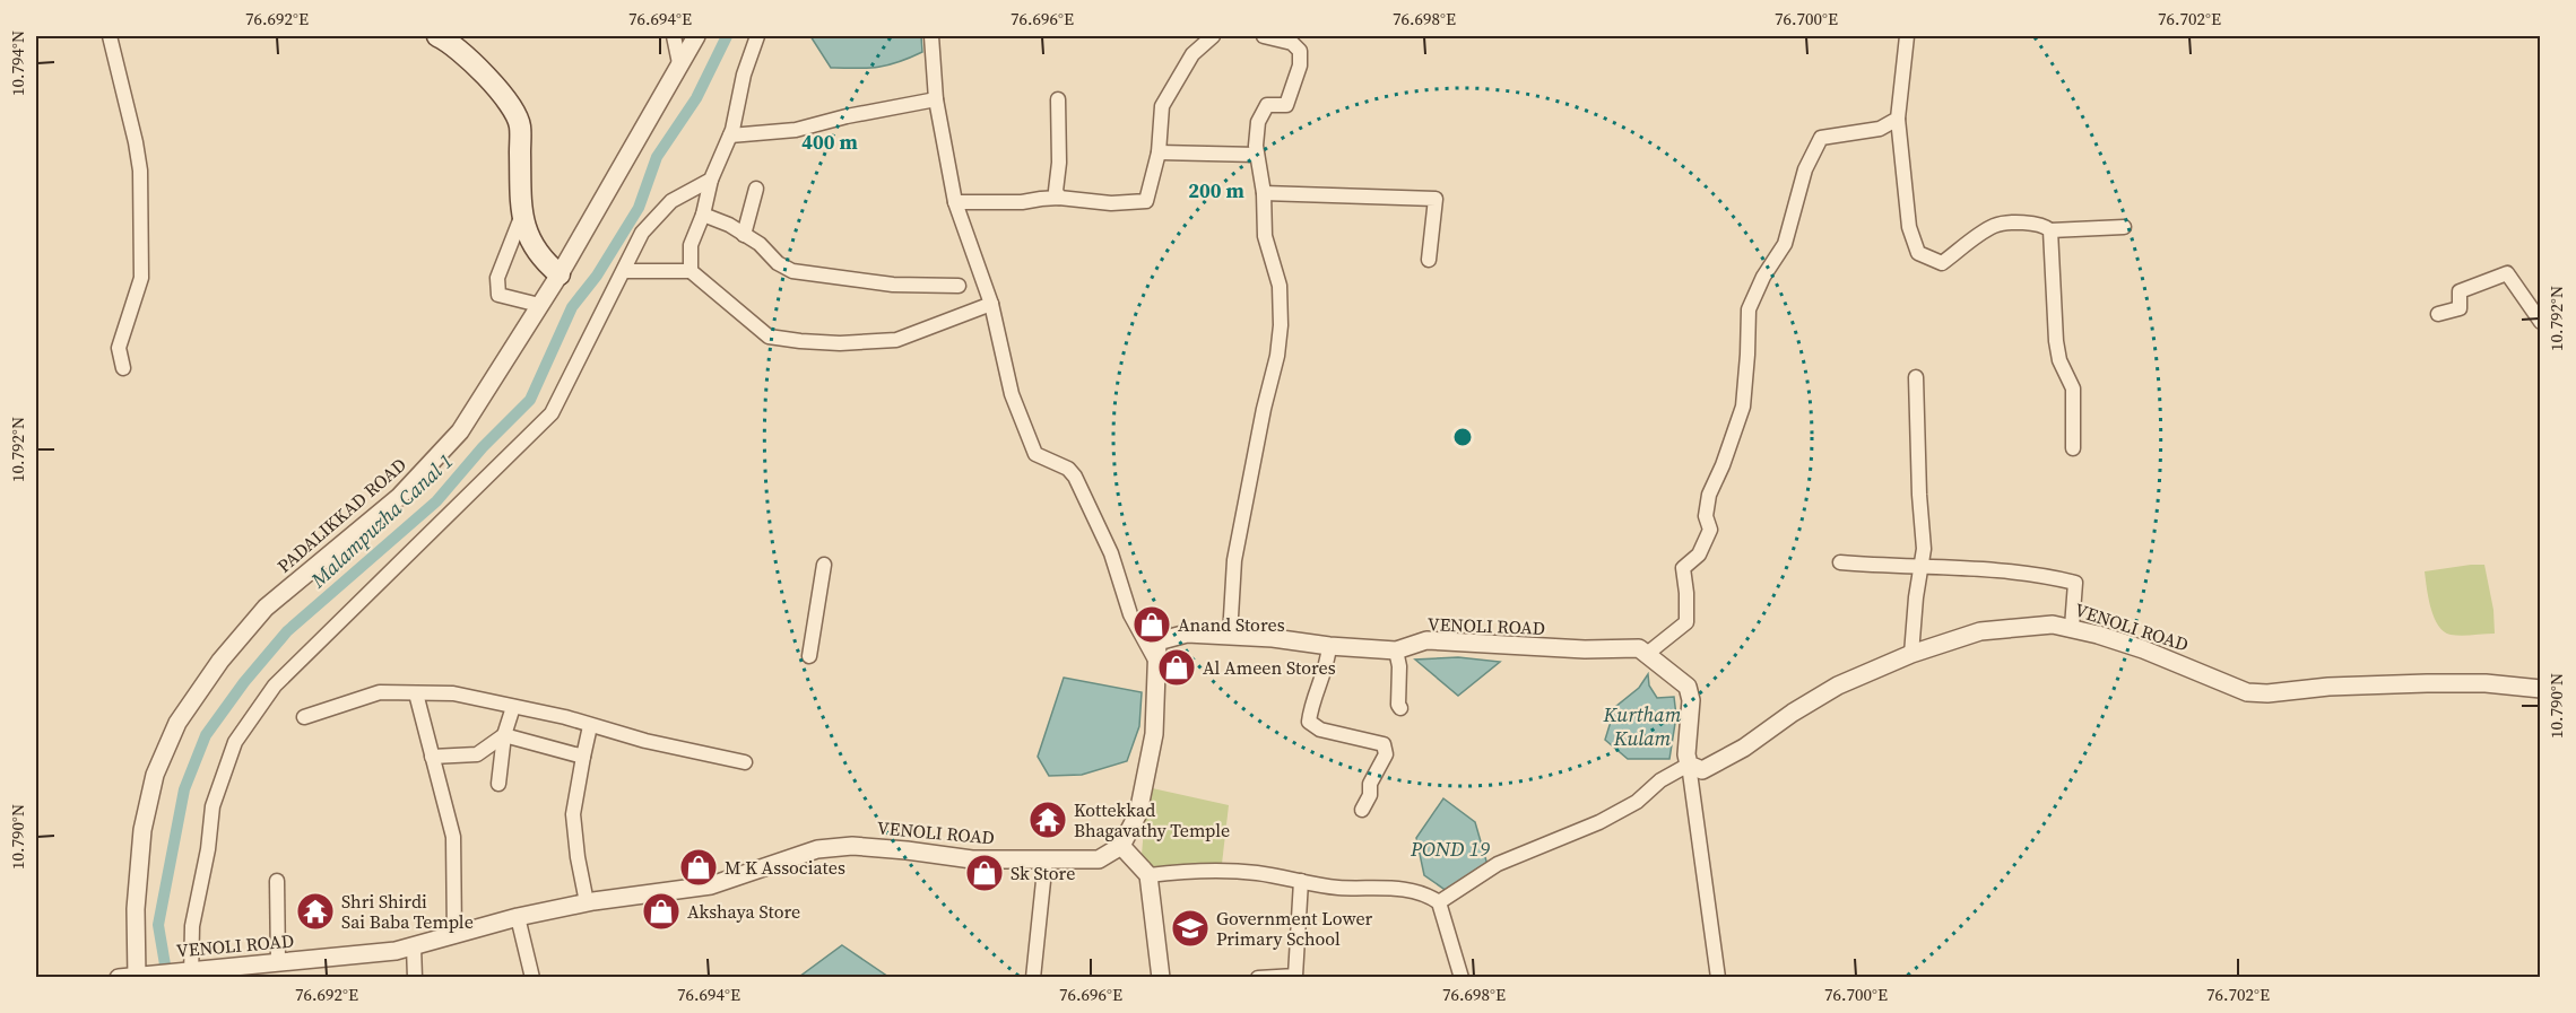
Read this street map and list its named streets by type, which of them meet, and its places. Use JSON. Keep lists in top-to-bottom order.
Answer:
{
  "streets": {
    "street": ["PADALIKKAD ROAD", "VENOLI ROAD"]
  },
  "crossings": [
    ["PADALIKKAD ROAD", "VENOLI ROAD"]
  ],
  "water": ["Malampuzha Canal 1", "Kurtham Kulam", "POND 19"],
  "places": {
    "shop": [
      "Anand Stores",
      "Al Ameen Stores",
      "M K Associates",
      "Sk Store",
      "Akshaya Store"
    ],
    "temple": ["Kottekkad Bhagavathy Temple", "Shri Shirdi Sai Baba Temple"],
    "school or university": ["Government Lower Primary School"]
  },
  "coordinates": [
    "76.692°E",
    "76.694°E",
    "76.696°E",
    "76.698°E",
    "76.700°E",
    "76.702°E",
    "10.794°N",
    "10.792°N",
    "10.790°N"
  ],
  "rings": ["400 m", "200 m"]
}
